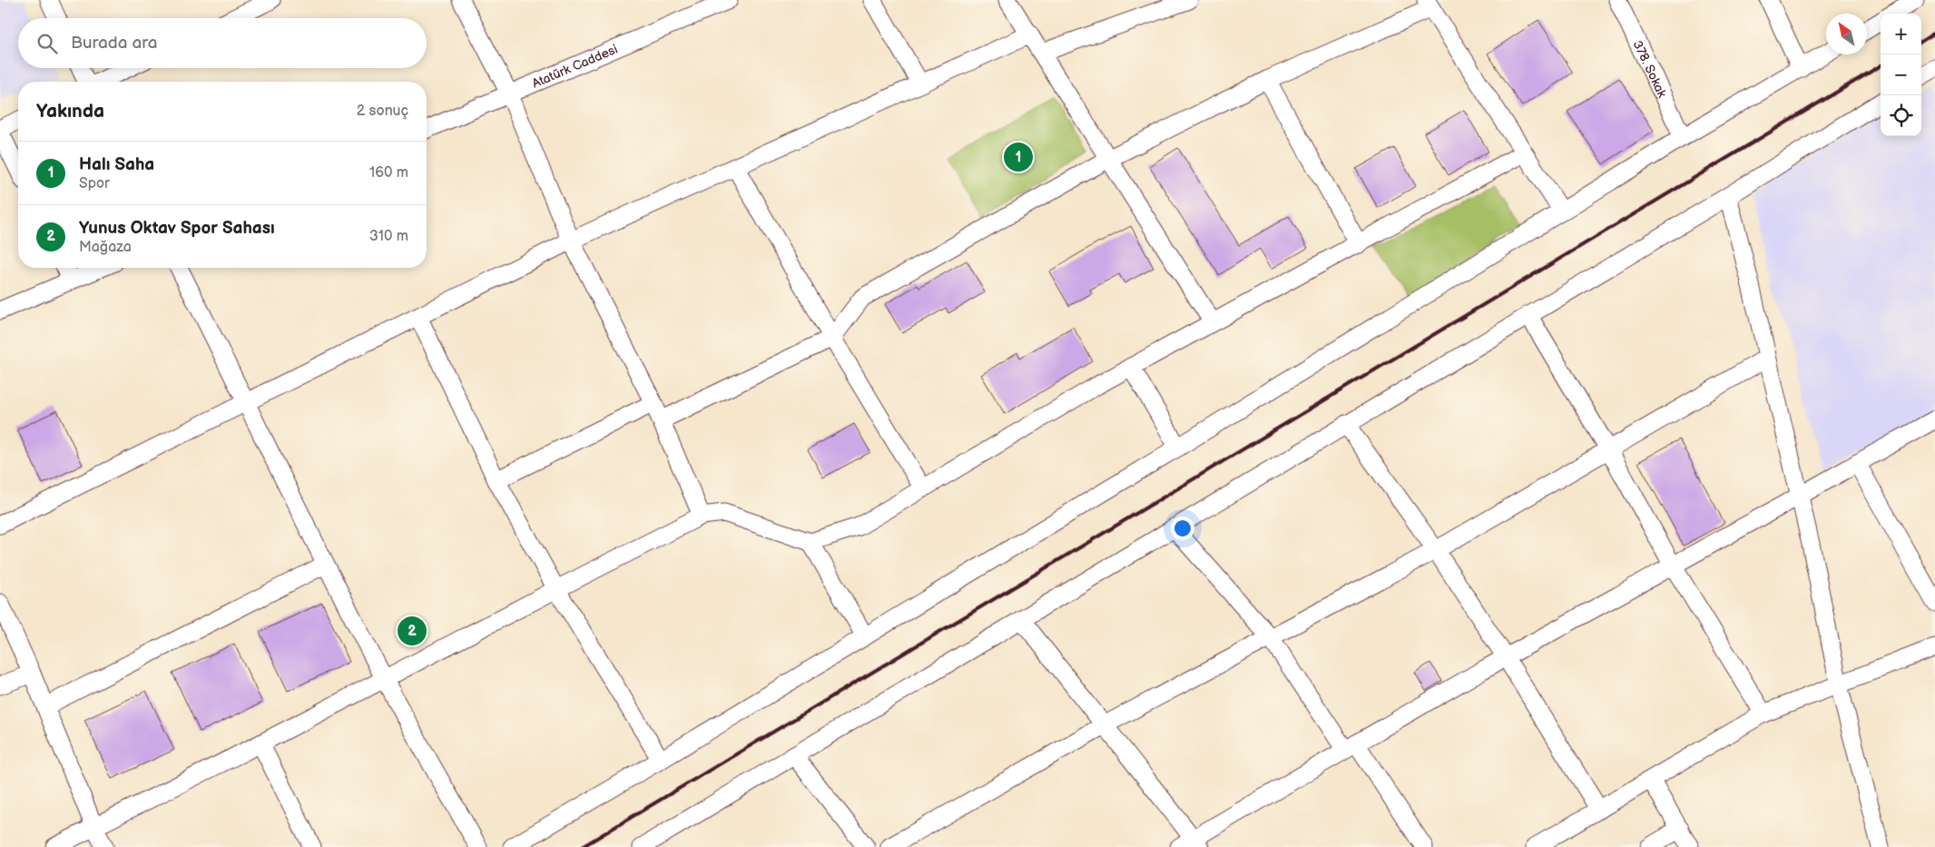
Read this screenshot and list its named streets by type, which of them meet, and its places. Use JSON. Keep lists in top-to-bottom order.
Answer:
{
  "streets": {
    "street": ["Atatürk Caddesi", "378. Sokak"]
  },
  "north": "top left",
  "page": {
    "map_buttons": ["+", "−"],
    "search": "Burada ara",
    "heading": ["Yakında", "2 sonuç"],
    "pins": ["1", "2"],
    "list": [
      {
        "mark": "1",
        "name": "Halı Saha",
        "note": "Spor",
        "value": "160 m"
      },
      {
        "mark": "2",
        "name": "Yunus Oktav Spor Sahası",
        "note": "Mağaza",
        "value": "310 m"
      }
    ]
  }
}
